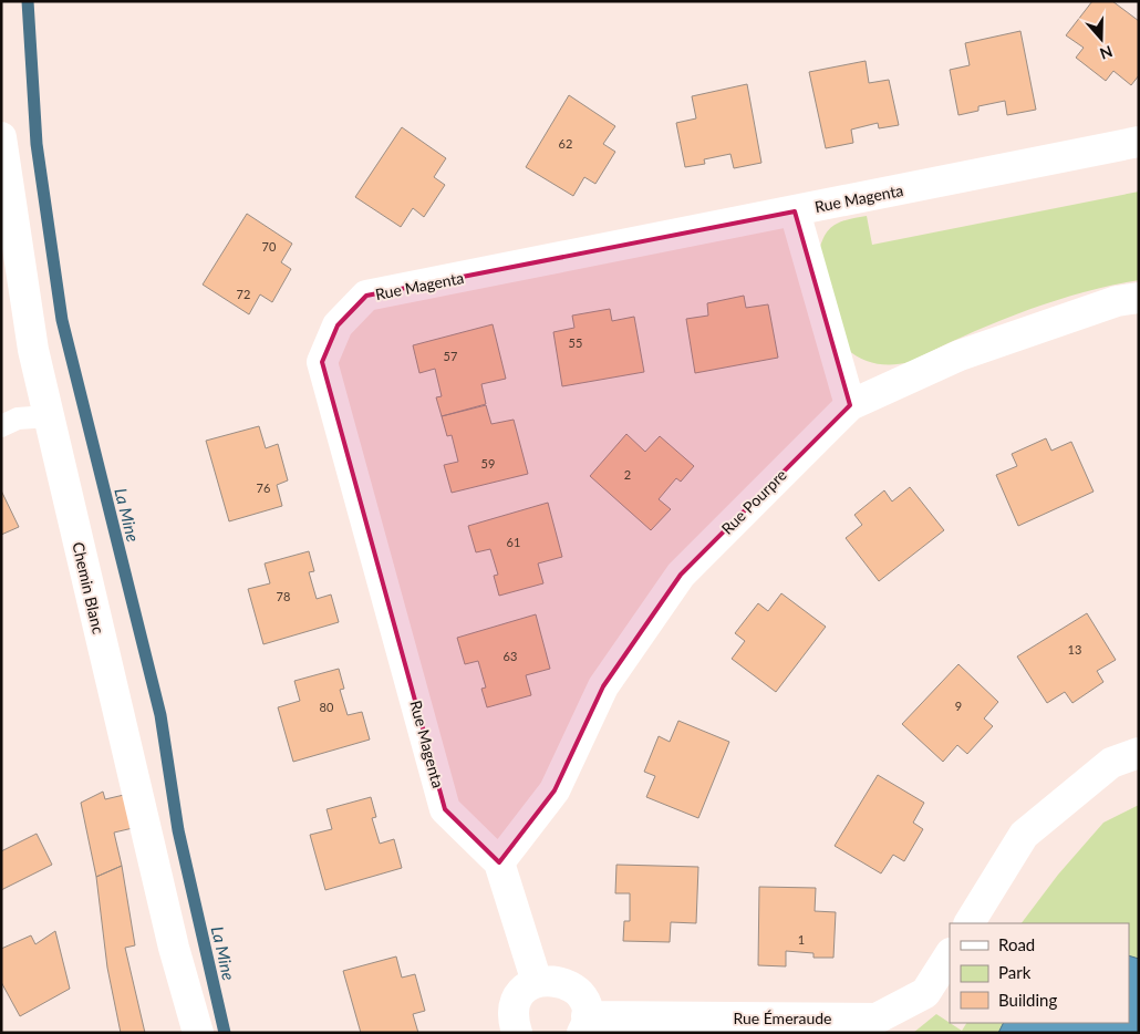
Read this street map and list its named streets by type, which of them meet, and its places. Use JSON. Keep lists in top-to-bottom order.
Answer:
{
  "streets": {
    "street": [
      "Rue Magenta",
      "Rue Pourpre",
      "Chemin Blanc",
      "Rue Émeraude"
    ]
  },
  "crossings": [
    ["Rue Magenta", "Rue Pourpre"]
  ],
  "water": ["La Mine"],
  "house_numbers": [
    "62",
    "70",
    "72",
    "55",
    "57",
    "59",
    "2",
    "76",
    "61",
    "78",
    "13",
    "63",
    "9",
    "80",
    "1"
  ],
  "legend": ["Road", "Park", "Building"],
  "north": "bottom"
}
